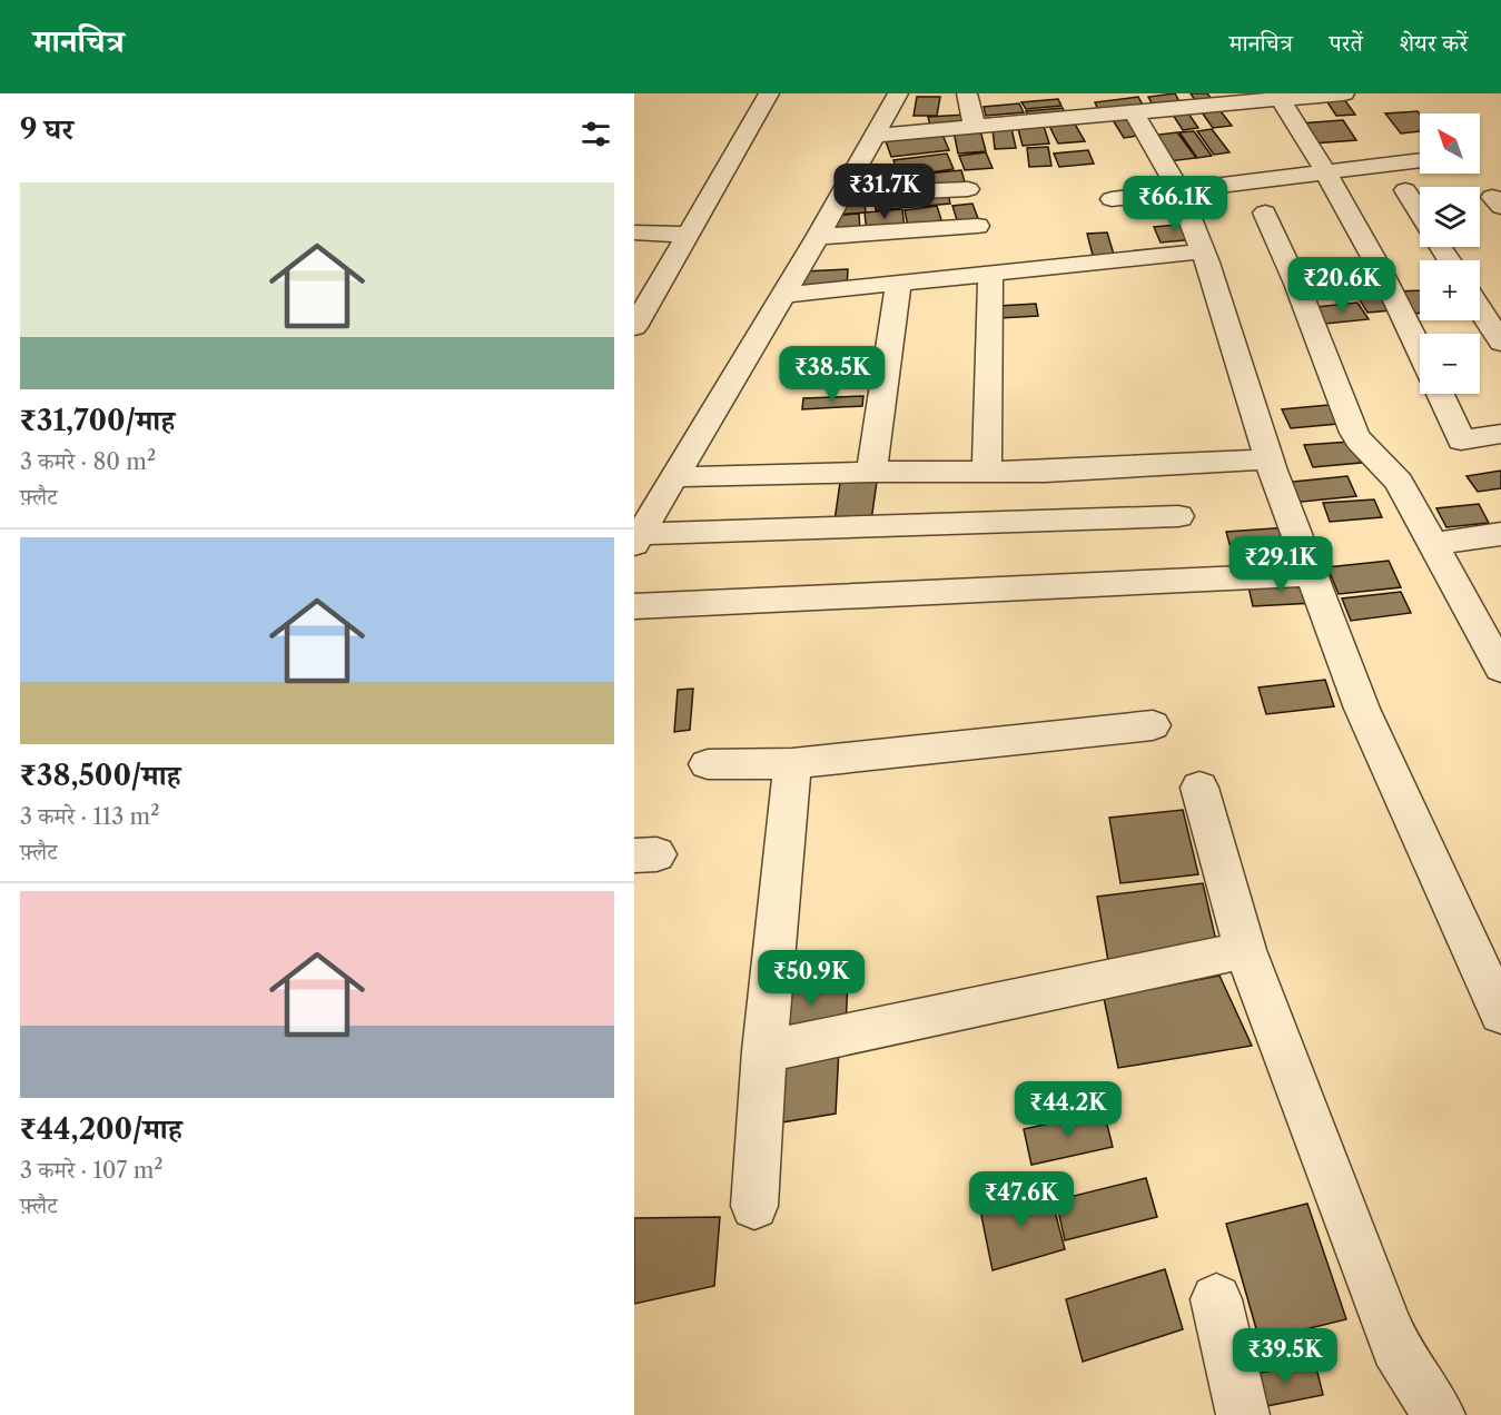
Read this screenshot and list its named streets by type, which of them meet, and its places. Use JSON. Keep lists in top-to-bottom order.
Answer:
{
  "north": "top left",
  "page": {
    "header": "मानचित्र",
    "nav": ["मानचित्र", "परतें", "शेयर करें"],
    "heading": "9 घर",
    "map_buttons": ["+", "−"],
    "price": [
      "₹31.7K",
      "₹66.1K",
      "₹20.6K",
      "₹38.5K",
      "₹29.1K",
      "₹50.9K",
      "₹44.2K",
      "₹47.6K",
      "₹39.5K"
    ],
    "list": [
      {
        "name": "₹31,700/माह",
        "note": "3 कमरे · 80 m² · फ़्लैट"
      },
      {
        "name": "₹38,500/माह",
        "note": "3 कमरे · 113 m² · फ़्लैट"
      },
      {
        "name": "₹44,200/माह",
        "note": "3 कमरे · 107 m² · फ़्लैट"
      }
    ]
  }
}
